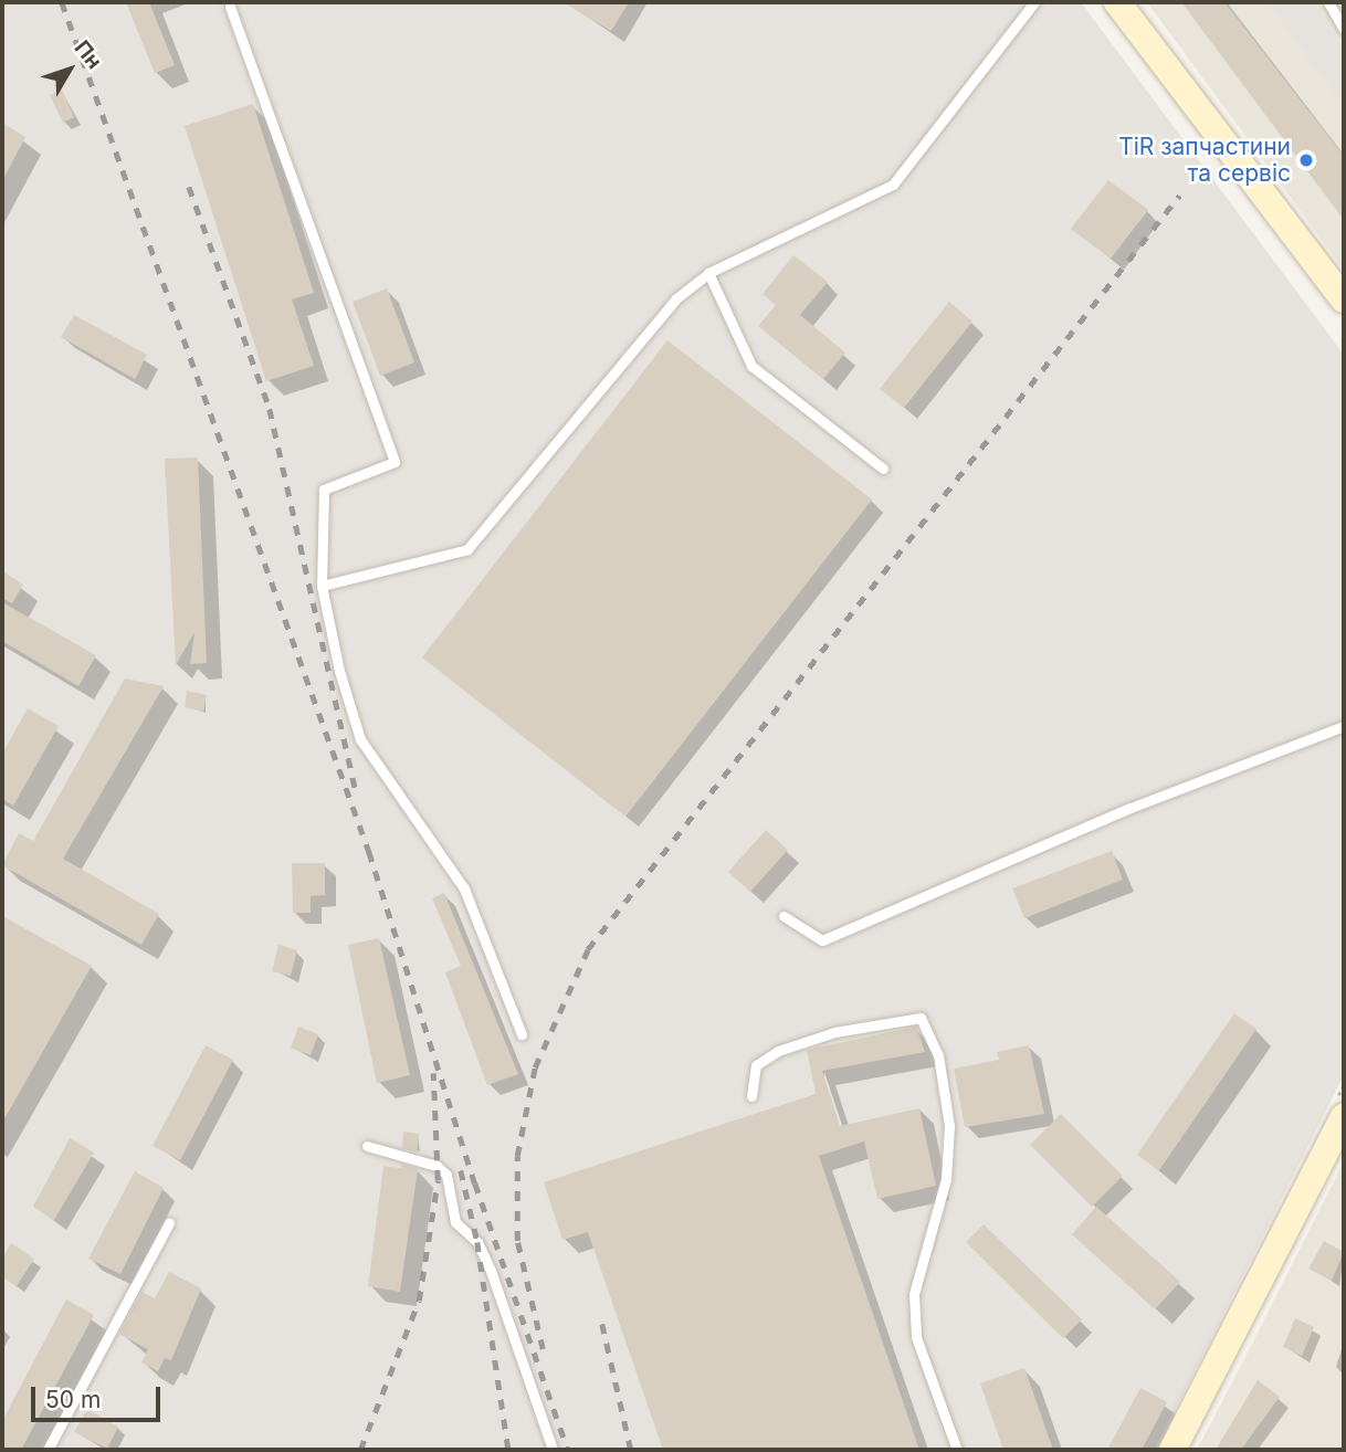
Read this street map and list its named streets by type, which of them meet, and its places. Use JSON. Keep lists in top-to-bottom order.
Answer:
{
  "places": ["TiR запчастини та сервіс"],
  "scale_bar": "50 m",
  "north": "top right"
}
